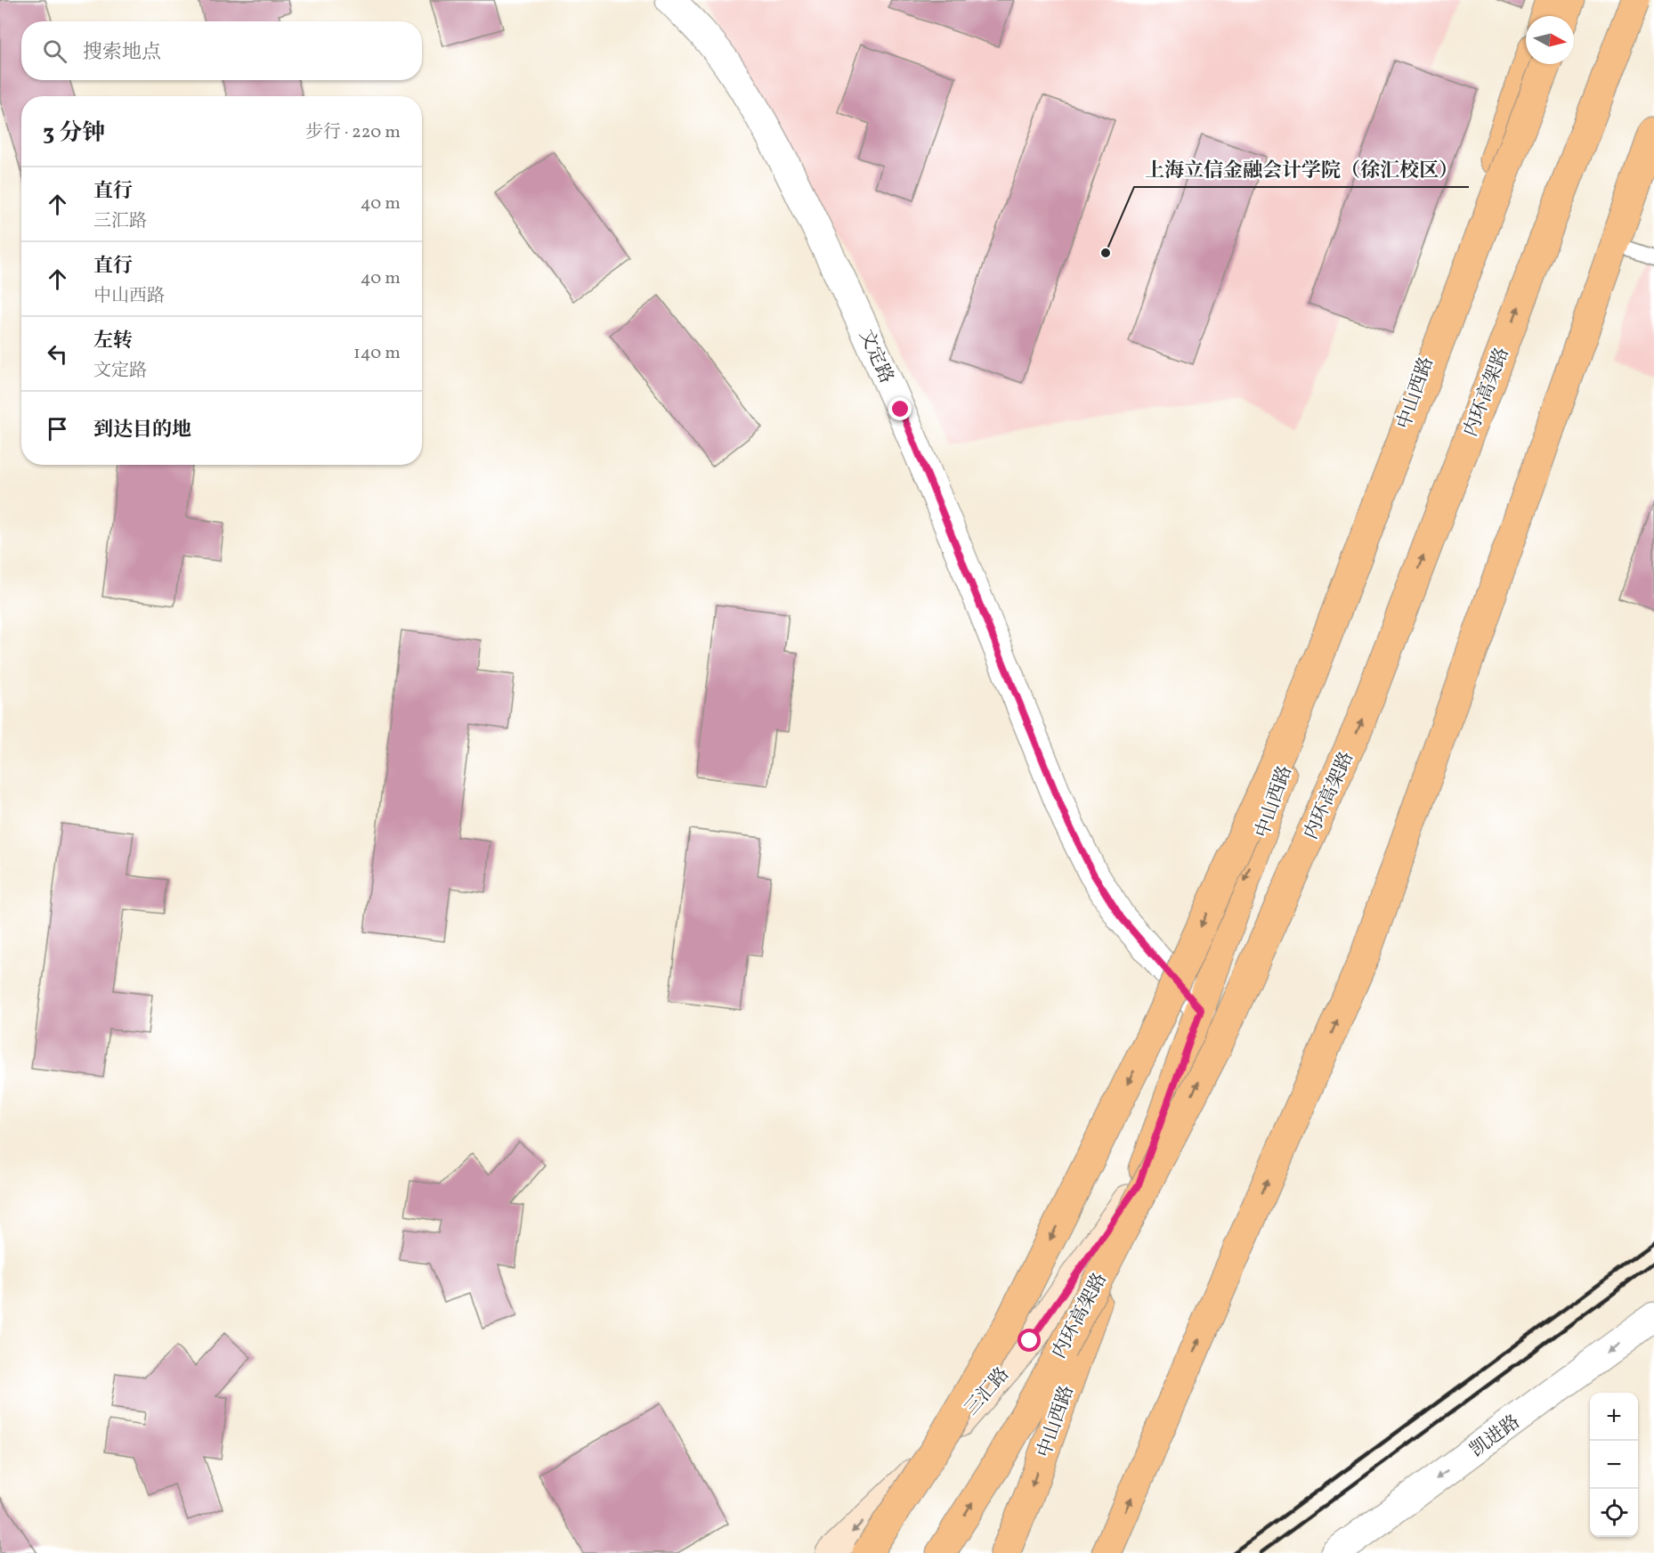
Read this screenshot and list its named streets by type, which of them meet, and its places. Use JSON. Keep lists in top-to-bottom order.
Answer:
{
  "streets": {
    "main road": ["内环高架路", "中山西路"],
    "street": ["文定路", "三汇路", "凯进路"]
  },
  "crossings": [
    ["文定路", "中山西路"],
    ["中山西路", "三汇路"]
  ],
  "one_way": ["三汇路", "凯进路"],
  "places": ["上海立信金融会计学院（徐汇校区）"],
  "north": "right",
  "page": {
    "search": "搜索地点",
    "heading": ["3 分钟", "步行 · 220 m"],
    "list": [
      ["直行", "三汇路", "40 m"],
      ["直行", "中山西路", "40 m"],
      ["左转", "文定路", "140 m"],
      "到达目的地"
    ],
    "map_buttons": ["+", "−"]
  }
}
